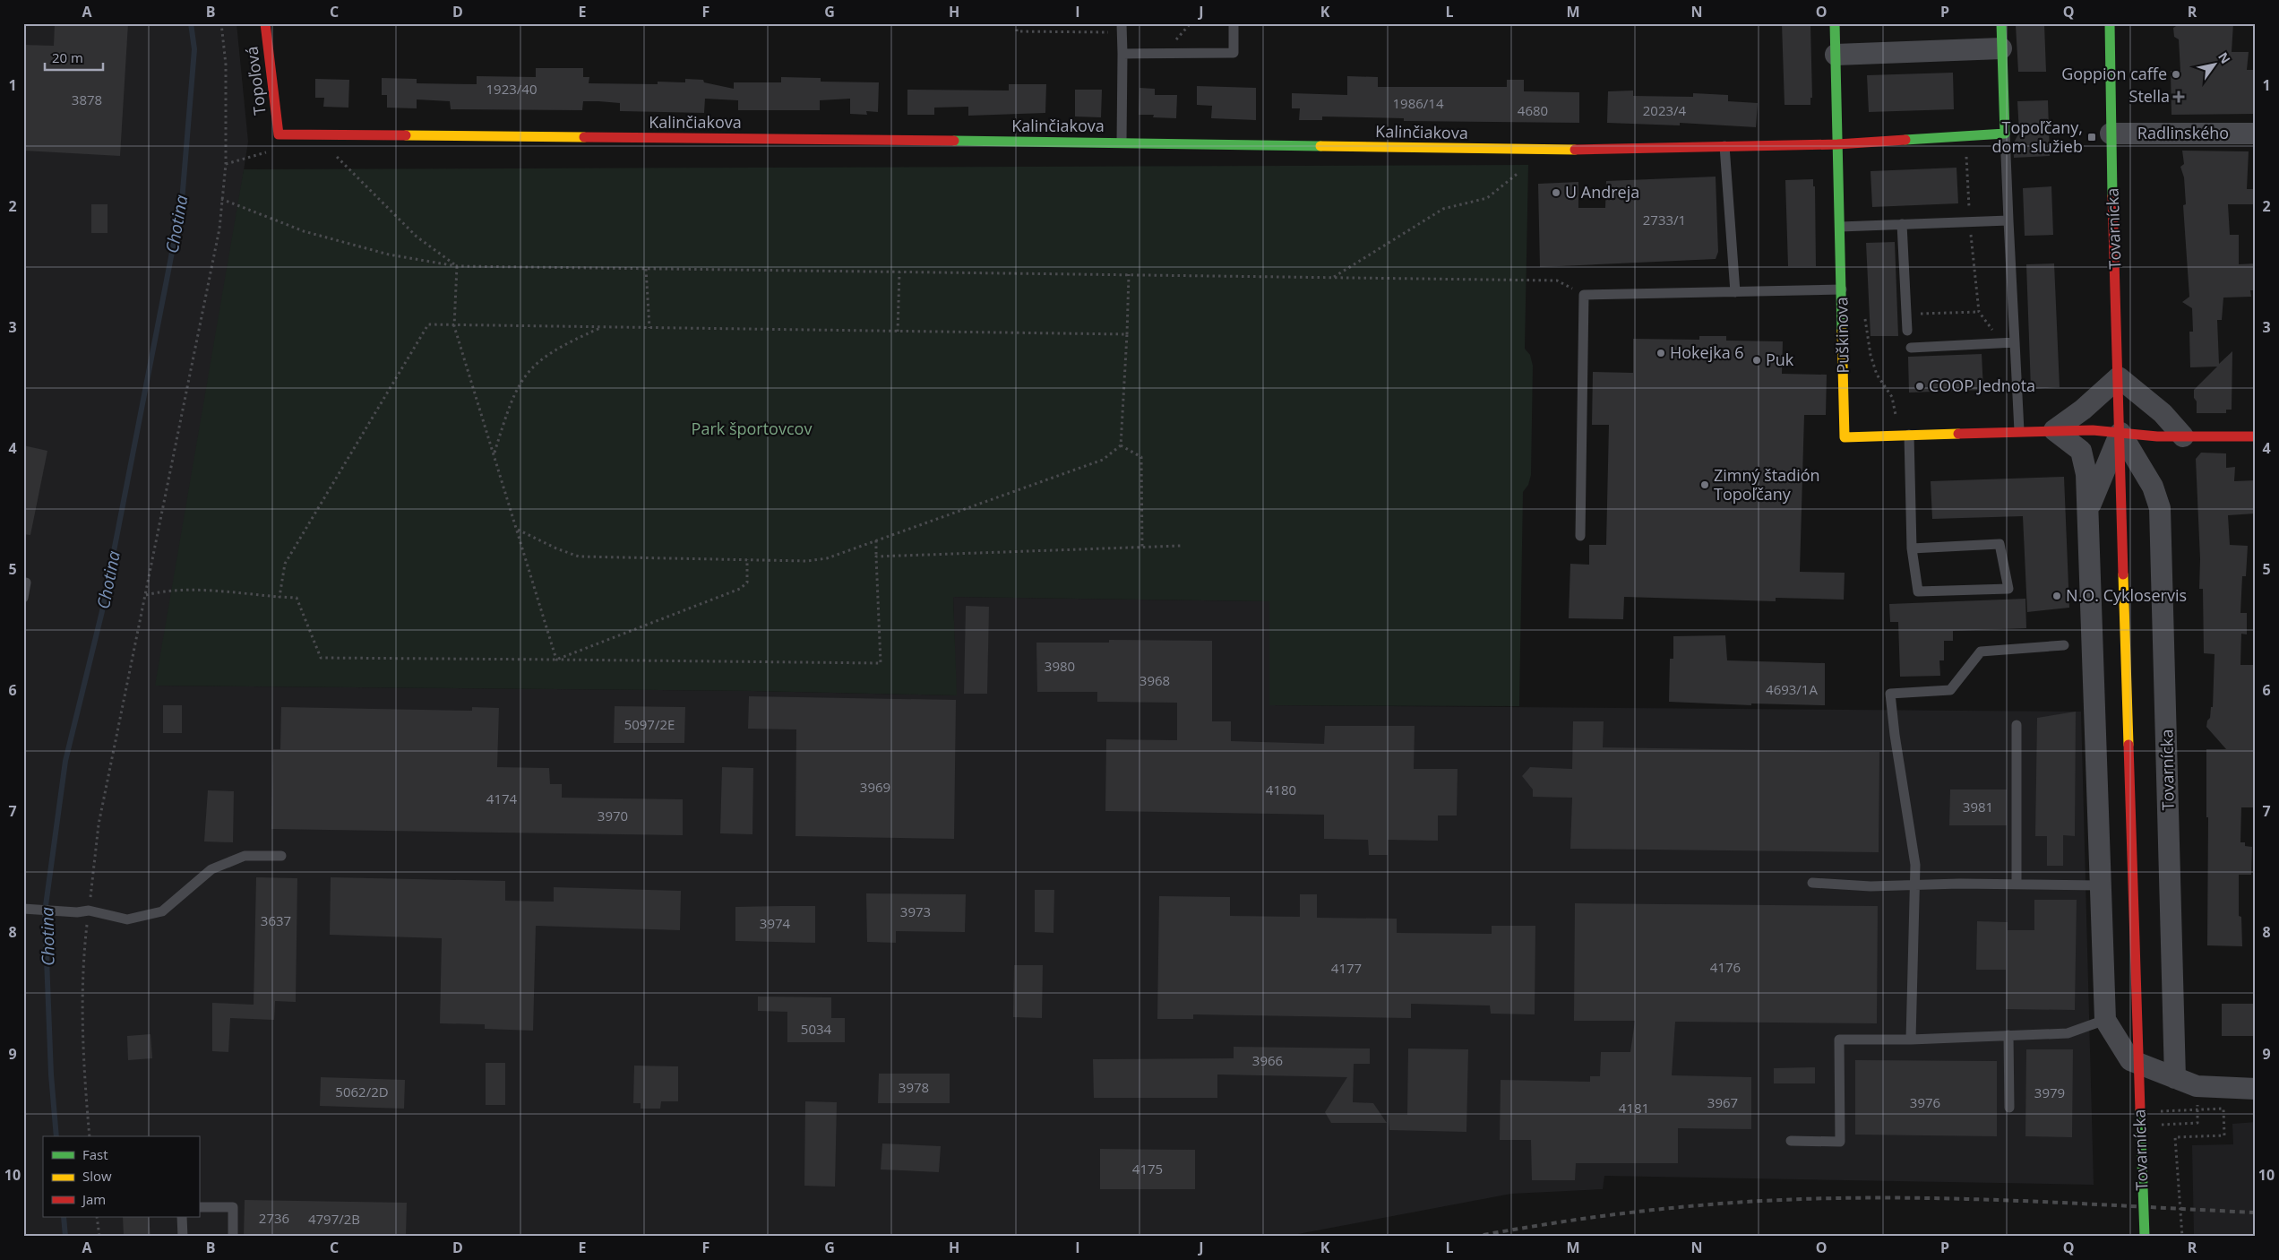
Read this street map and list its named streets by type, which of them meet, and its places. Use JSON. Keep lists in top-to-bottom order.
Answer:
{
  "streets": {
    "street": [
      "Topoľová",
      "Kalinčiakova",
      "Radlinského",
      "Tovarnícka",
      "Puškinova"
    ]
  },
  "crossings": [
    ["Topoľová", "Kalinčiakova"],
    ["Kalinčiakova", "Puškinova"],
    ["Radlinského", "Tovarnícka"],
    ["Tovarnícka", "Puškinova"]
  ],
  "water": ["Chotina"],
  "parks": ["Park športovcov"],
  "places": {
    "other": [
      "Goppion caffe",
      "U Andreja",
      "Hokejka 6",
      "Puk",
      "COOP Jednota",
      "Zimný štadión Topoľčany",
      "N.O. Cykloservis"
    ],
    "health": ["Stella"],
    "transit": ["Topoľčany, dom služieb"]
  },
  "house_numbers": [
    "1923/40",
    "3878",
    "1986/14",
    "4680",
    "2023/4",
    "2733/1",
    "3980",
    "3968",
    "4693/1A",
    "5097/2E",
    "3969",
    "4180",
    "4174",
    "3981",
    "3970",
    "3973",
    "3637",
    "3974",
    "4176",
    "4177",
    "5034",
    "3966",
    "3978",
    "5062/2D",
    "3979",
    "3967",
    "3976",
    "4181",
    "4175",
    "2736",
    "4797/2B"
  ],
  "legend": ["Fast", "Slow", "Jam"],
  "scale_bar": "20 m",
  "north": "top right",
  "grid": {
    "columns": [
      "A",
      "B",
      "C",
      "D",
      "E",
      "F",
      "G",
      "H",
      "I",
      "J",
      "K",
      "L",
      "M",
      "N",
      "O",
      "P",
      "Q",
      "R"
    ],
    "rows": [
      "1",
      "2",
      "3",
      "4",
      "5",
      "6",
      "7",
      "8",
      "9",
      "10"
    ]
  }
}
